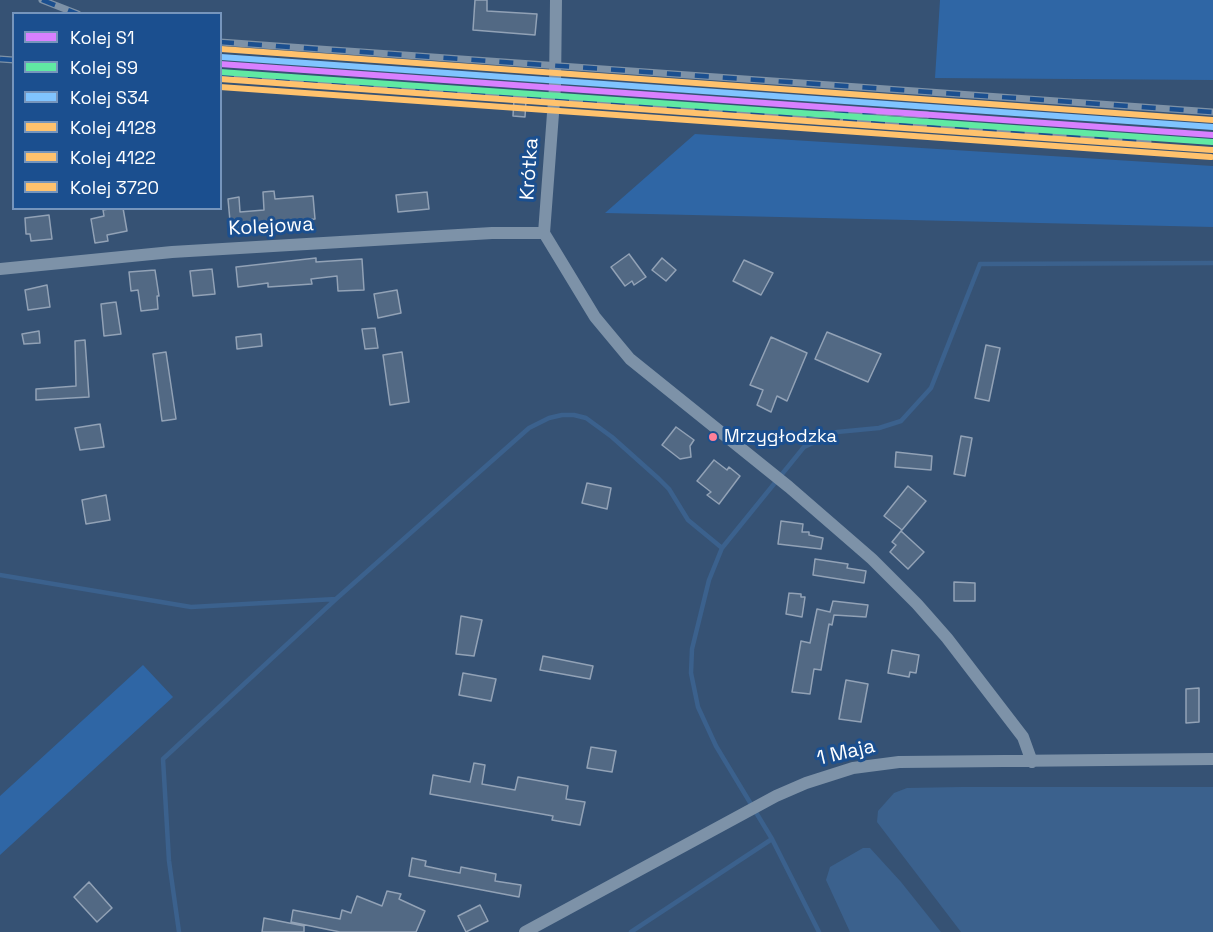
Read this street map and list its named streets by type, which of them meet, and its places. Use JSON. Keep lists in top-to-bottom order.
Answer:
{
  "streets": {
    "street": ["Krótka", "Kolejowa", "1 Maja"]
  },
  "crossings": [
    ["Krótka", "Kolejowa"]
  ],
  "places": ["Mrzygłodzka"],
  "lines": [
    "rail line 4122",
    "rail line S34",
    "rail line S1",
    "rail line S9",
    "rail line 4128",
    "rail line 3720"
  ],
  "legend": [
    "Kolej S1",
    "Kolej S9",
    "Kolej S34",
    "Kolej 4128",
    "Kolej 4122",
    "Kolej 3720"
  ]
}
